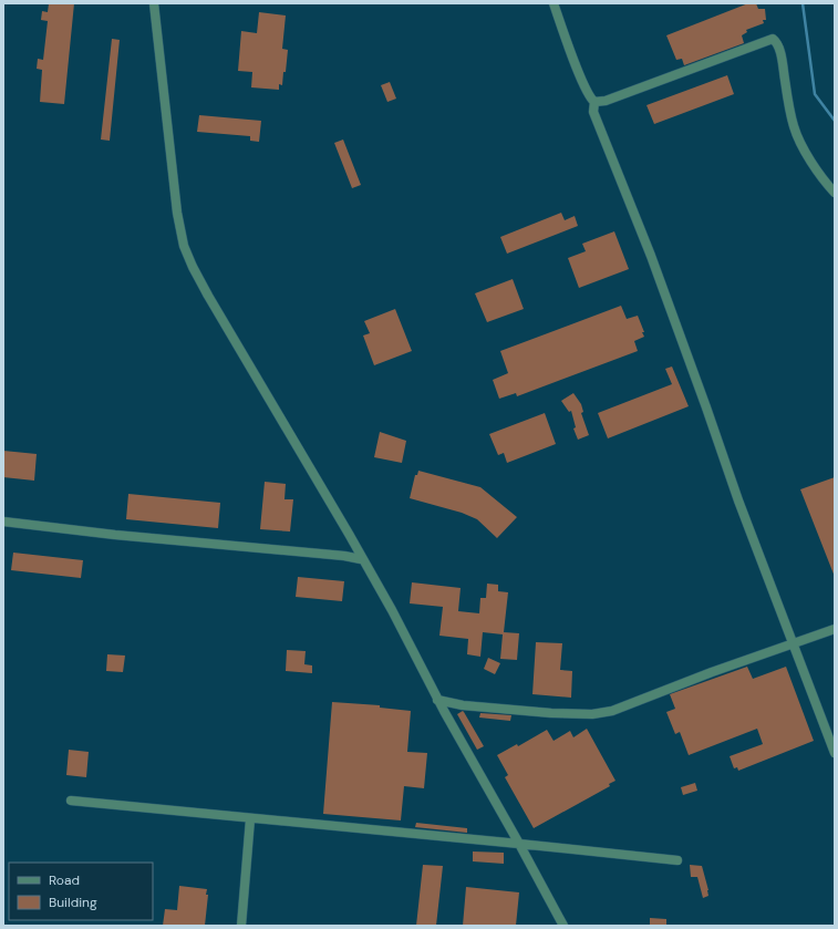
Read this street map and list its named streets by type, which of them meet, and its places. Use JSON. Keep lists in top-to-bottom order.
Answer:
{
  "legend": ["Road", "Building"]
}
